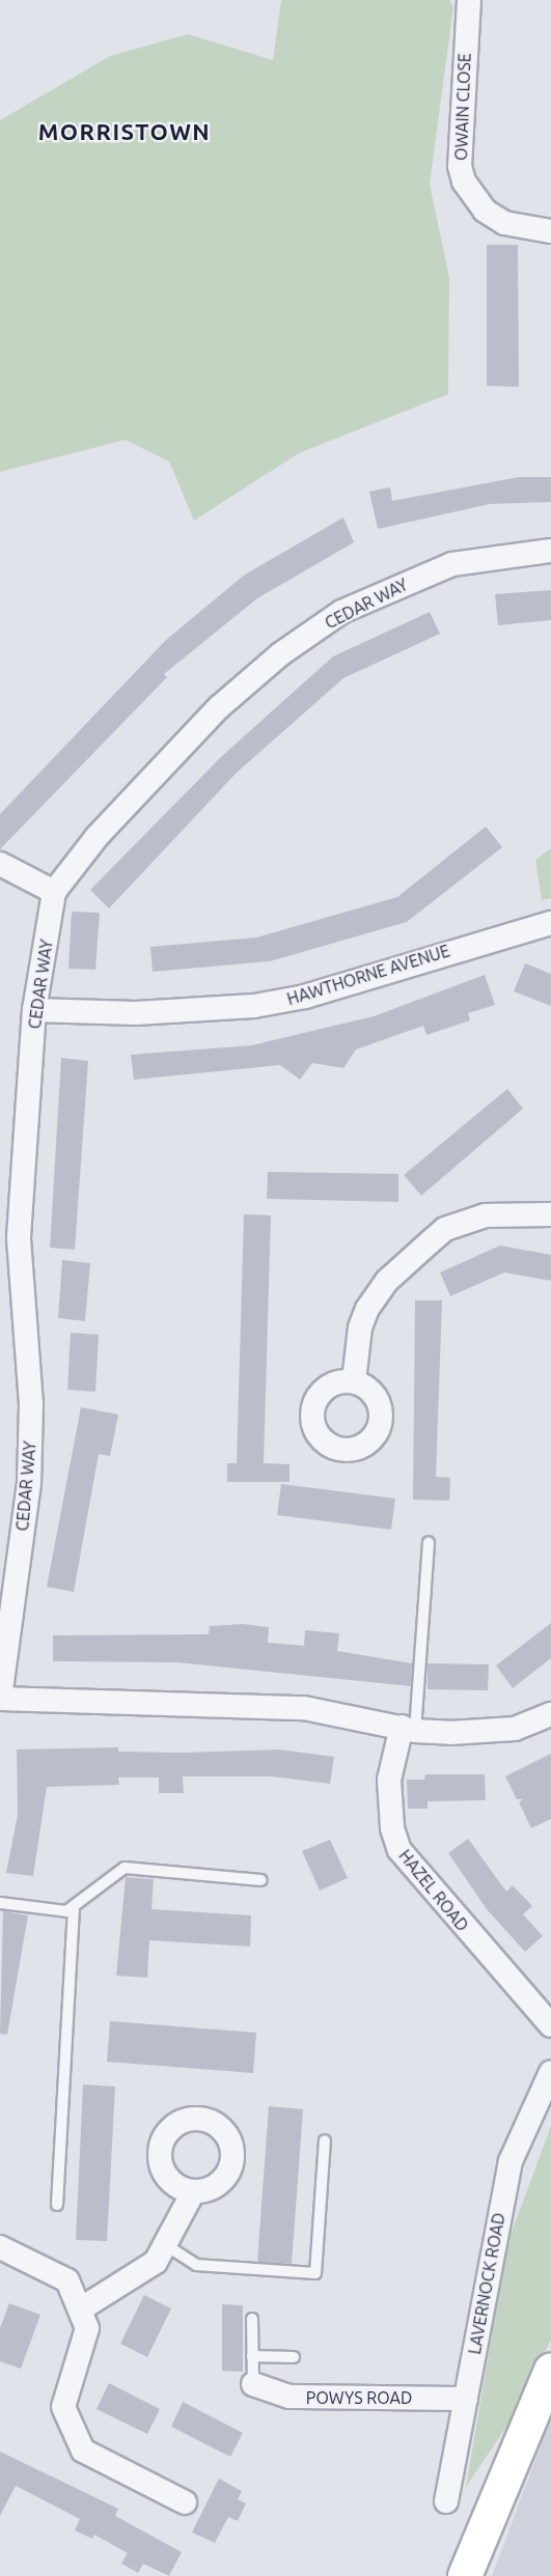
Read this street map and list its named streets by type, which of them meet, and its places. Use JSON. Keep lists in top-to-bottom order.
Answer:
{
  "streets": {
    "street": [
      "OWAIN CLOSE",
      "CEDAR WAY",
      "HAWTHORNE AVENUE",
      "HAZEL ROAD",
      "LAVERNOCK ROAD",
      "POWYS ROAD"
    ]
  },
  "crossings": [
    ["CEDAR WAY", "HAWTHORNE AVENUE"],
    ["CEDAR WAY", "HAZEL ROAD"],
    ["LAVERNOCK ROAD", "POWYS ROAD"]
  ],
  "districts": ["MORRISTOWN"]
}
